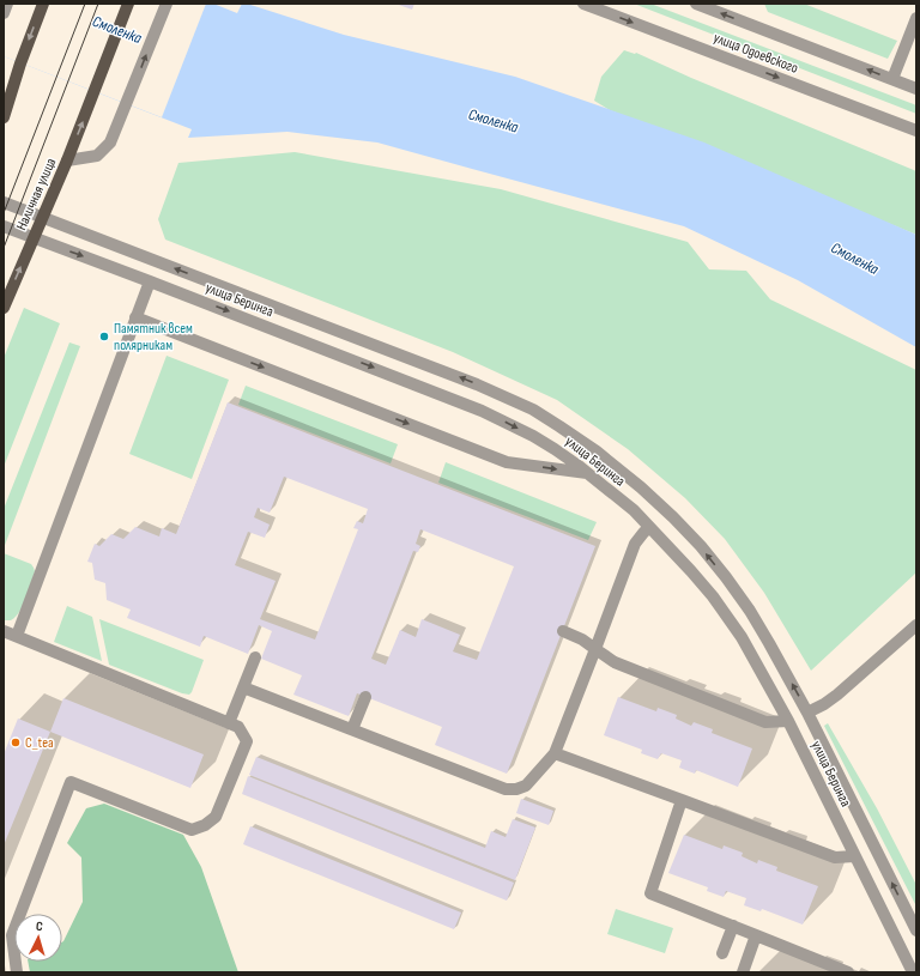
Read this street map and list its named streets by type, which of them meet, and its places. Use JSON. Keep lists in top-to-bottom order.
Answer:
{
  "streets": {
    "main road": ["Наличная улица"],
    "street": ["улица Одоевского", "улица Беринга"]
  },
  "crossings": [
    ["Наличная улица", "улица Беринга"]
  ],
  "water": ["Смоленка"],
  "places": ["Памятник всем полярникам", "C_tea"],
  "north": "top"
}
